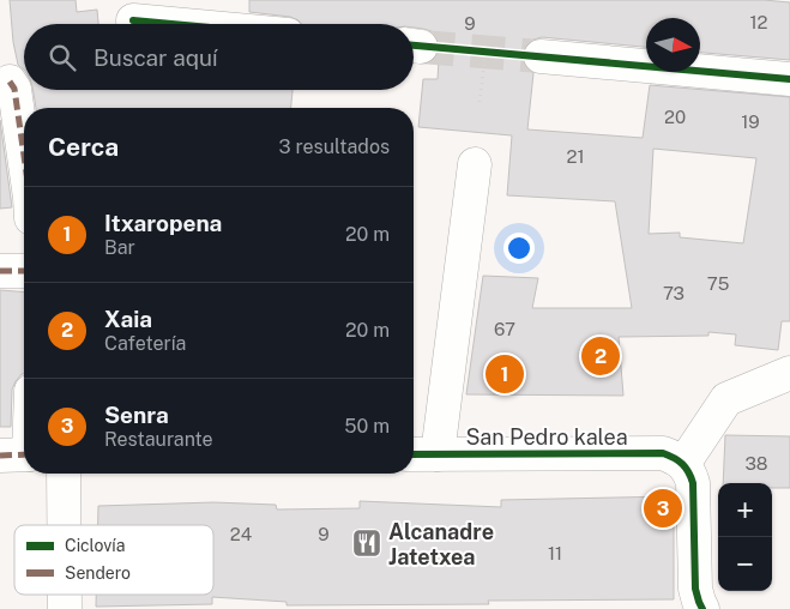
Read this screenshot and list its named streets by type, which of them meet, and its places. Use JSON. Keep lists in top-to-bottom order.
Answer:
{
  "streets": {
    "street": ["San Pedro kalea"]
  },
  "places": {
    "restaurant": ["Alcanadre Jatetxea"]
  },
  "house_numbers": [
    "12",
    "9",
    "20",
    "19",
    "21",
    "75",
    "73",
    "67",
    "38",
    "24",
    "9",
    "11"
  ],
  "legend": ["Ciclovía", "Sendero"],
  "north": "right",
  "page": {
    "search": "Buscar aquí",
    "heading": ["Cerca", "3 resultados"],
    "list": [
      {
        "mark": "1",
        "name": "Itxaropena",
        "note": "Bar",
        "value": "20 m"
      },
      {
        "mark": "2",
        "name": "Xaia",
        "note": "Cafetería",
        "value": "20 m"
      },
      {
        "mark": "3",
        "name": "Senra",
        "note": "Restaurante",
        "value": "50 m"
      }
    ],
    "pins": ["2", "1", "3"],
    "map_buttons": ["+", "−"]
  }
}
